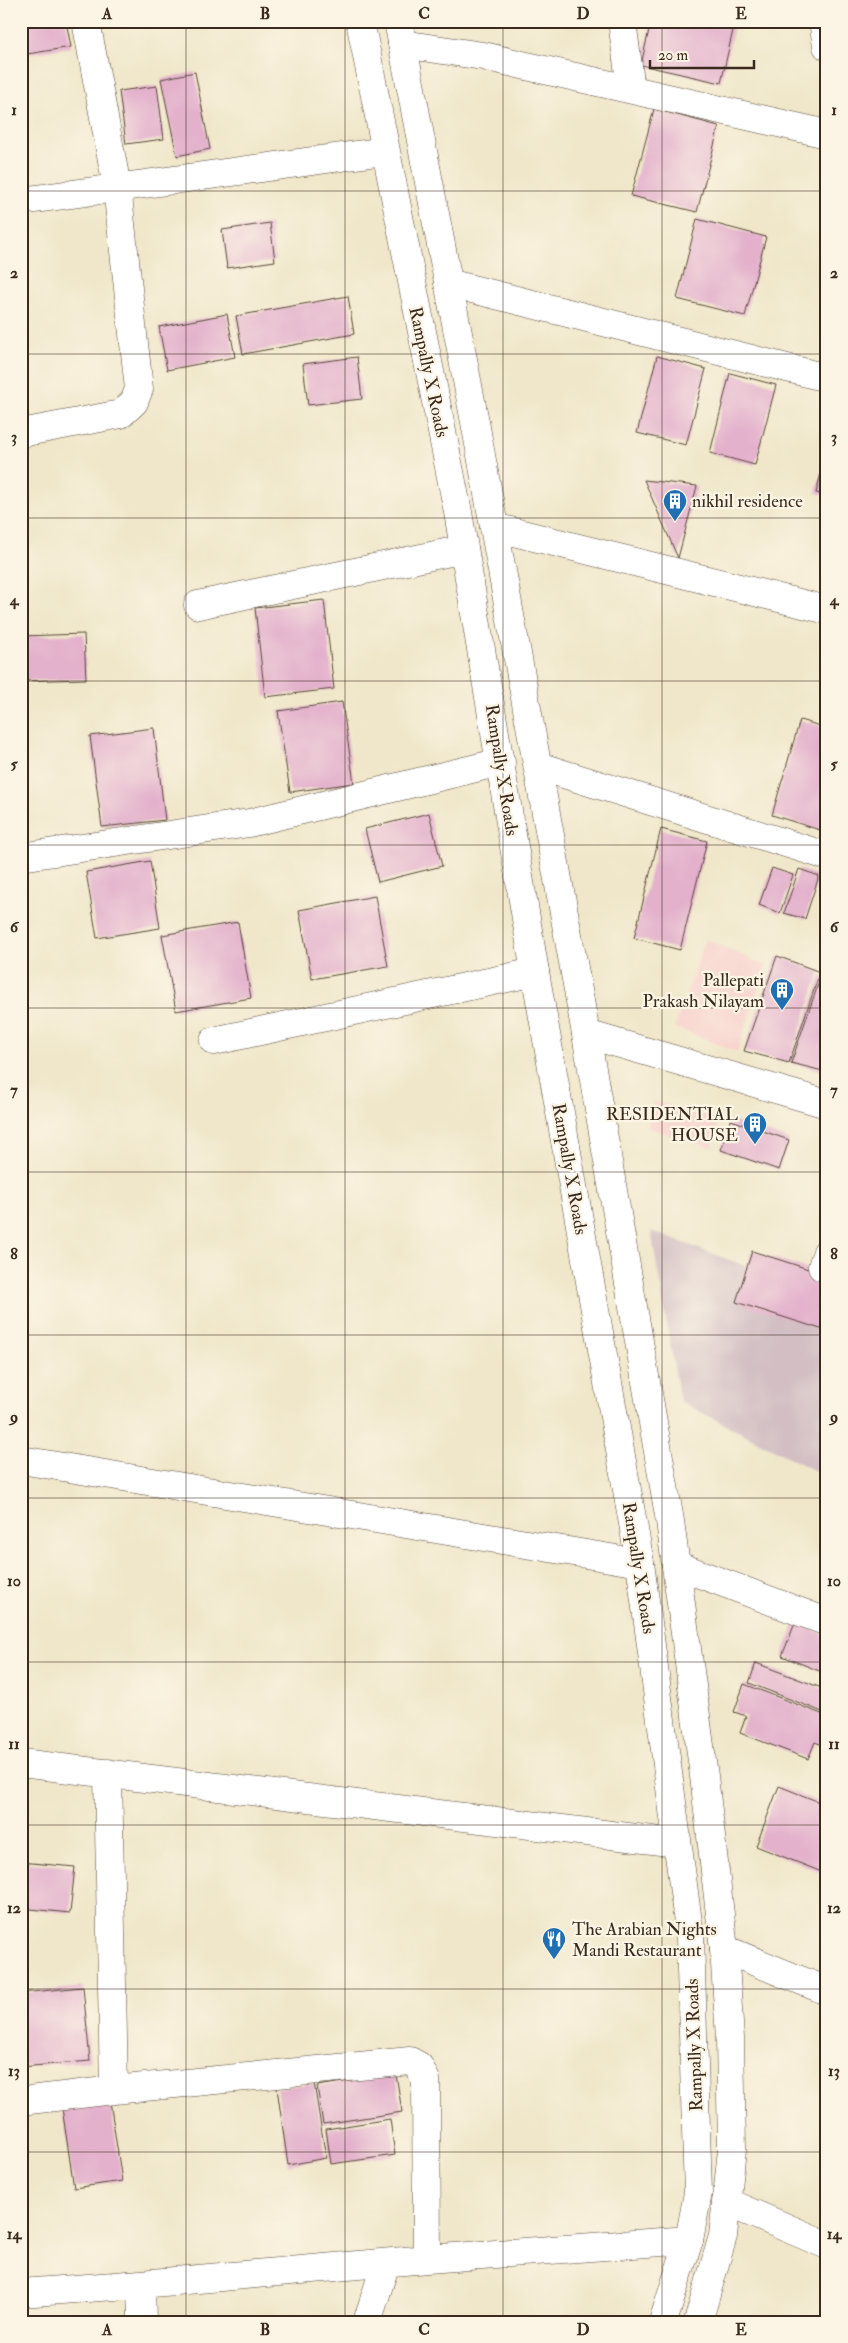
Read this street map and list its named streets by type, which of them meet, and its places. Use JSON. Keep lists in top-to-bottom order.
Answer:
{
  "streets": {
    "street": ["Rampally X Roads"]
  },
  "places": {
    "building": ["nikhil residence", "Pallepati Prakash Nilayam", "RESIDENTIAL HOUSE"],
    "restaurant": ["The Arabian Nights Mandi Restaurant"]
  },
  "scale_bar": "20 m",
  "grid": {
    "columns": [
      "A",
      "B",
      "C",
      "D",
      "E"
    ],
    "rows": [
      "1",
      "2",
      "3",
      "4",
      "5",
      "6",
      "7",
      "8",
      "9",
      "10",
      "11",
      "12",
      "13",
      "14"
    ]
  }
}
